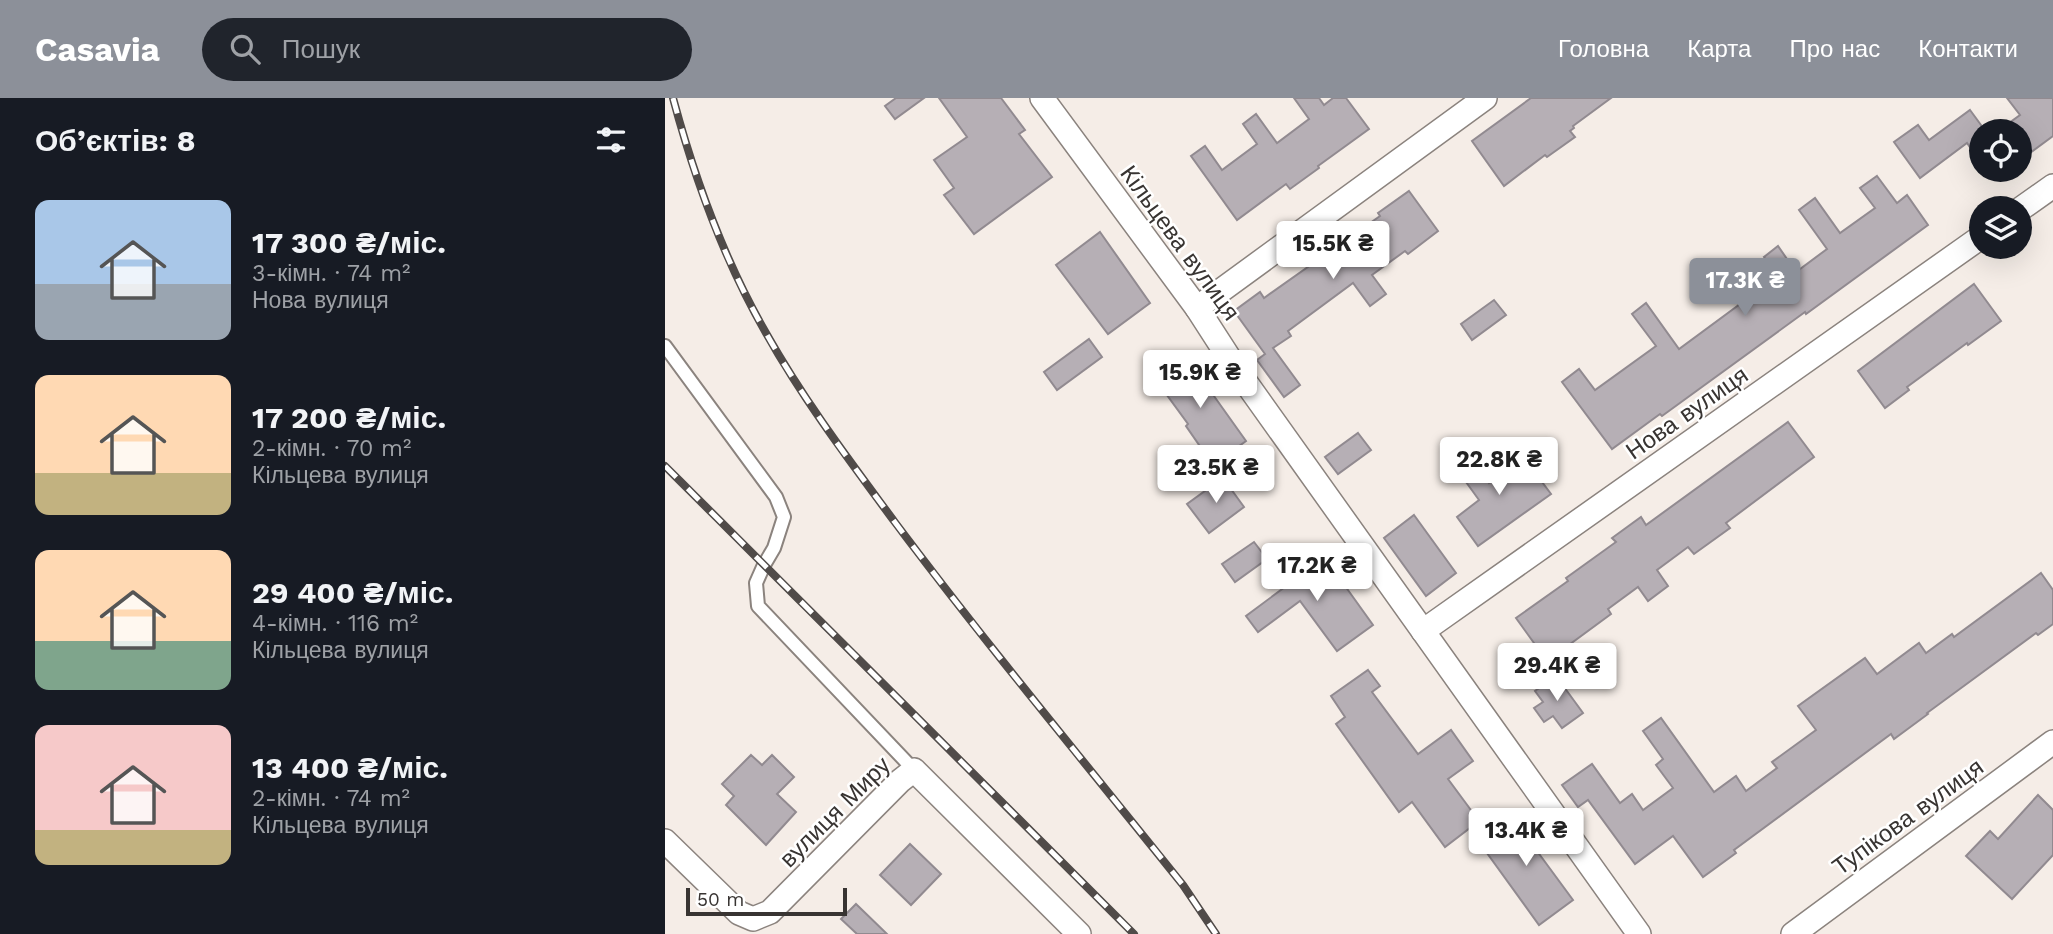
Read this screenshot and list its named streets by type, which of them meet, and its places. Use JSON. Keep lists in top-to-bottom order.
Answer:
{
  "streets": {
    "street": [
      "Кільцева вулиця",
      "Нова вулиця",
      "вулиця Миру",
      "Тупікова вулиця"
    ]
  },
  "crossings": [
    ["Кільцева вулиця", "Нова вулиця"]
  ],
  "scale_bar": "50 m",
  "page": {
    "header": "Casavia",
    "search": "Пошук",
    "nav": [
      "Головна",
      "Карта",
      "Про нас",
      "Контакти"
    ],
    "heading": "Об’єктів: 8",
    "list": [
      {
        "name": "17 300 ₴/міс.",
        "note": "3-кімн. · 74 m² · Нова вулиця"
      },
      {
        "name": "17 200 ₴/міс.",
        "note": "2-кімн. · 70 m² · Кільцева вулиця"
      },
      {
        "name": "29 400 ₴/міс.",
        "note": "4-кімн. · 116 m² · Кільцева вулиця"
      },
      {
        "name": "13 400 ₴/міс.",
        "note": "2-кімн. · 74 m² · Кільцева вулиця"
      }
    ],
    "price": [
      "15.5K ₴",
      "17.3K ₴",
      "15.9K ₴",
      "22.8K ₴",
      "23.5K ₴",
      "17.2K ₴",
      "29.4K ₴",
      "13.4K ₴"
    ],
    "scale": "50 m"
  }
}
